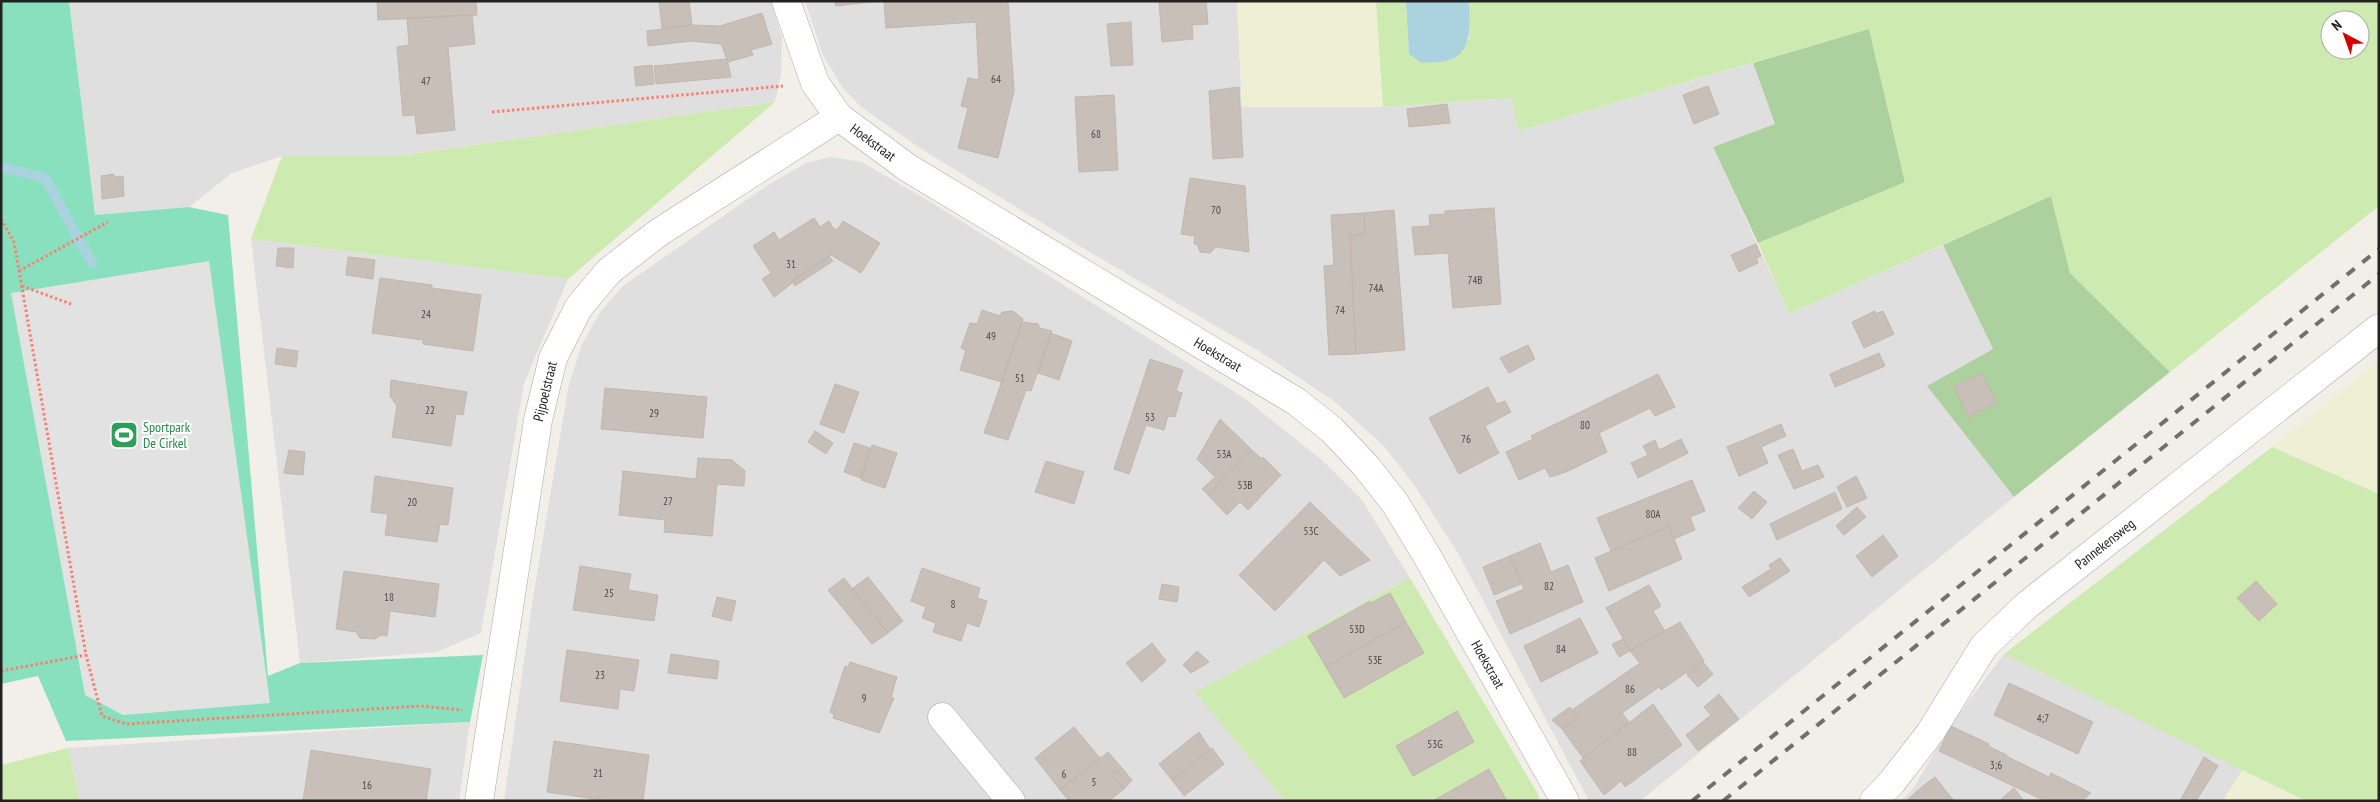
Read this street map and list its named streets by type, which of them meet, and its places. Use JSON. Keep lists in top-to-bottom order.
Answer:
{
  "streets": {
    "street": ["Hoekstraat", "Pijpoelstraat", "Pannekensweg"]
  },
  "crossings": [
    ["Hoekstraat", "Pijpoelstraat"]
  ],
  "places": {
    "sports": ["Sportpark De Cirkel"]
  },
  "house_numbers": [
    "64",
    "47",
    "68",
    "70",
    "31",
    "74B",
    "74A",
    "74",
    "24",
    "49",
    "51",
    "22",
    "29",
    "53",
    "80",
    "76",
    "53A",
    "53B",
    "27",
    "20",
    "80A",
    "53C",
    "82",
    "25",
    "18",
    "8",
    "53D",
    "84",
    "53E",
    "23",
    "86",
    "9",
    "4;7",
    "53G",
    "88",
    "3;6",
    "21",
    "6",
    "5",
    "16"
  ],
  "north": "top left"
}
